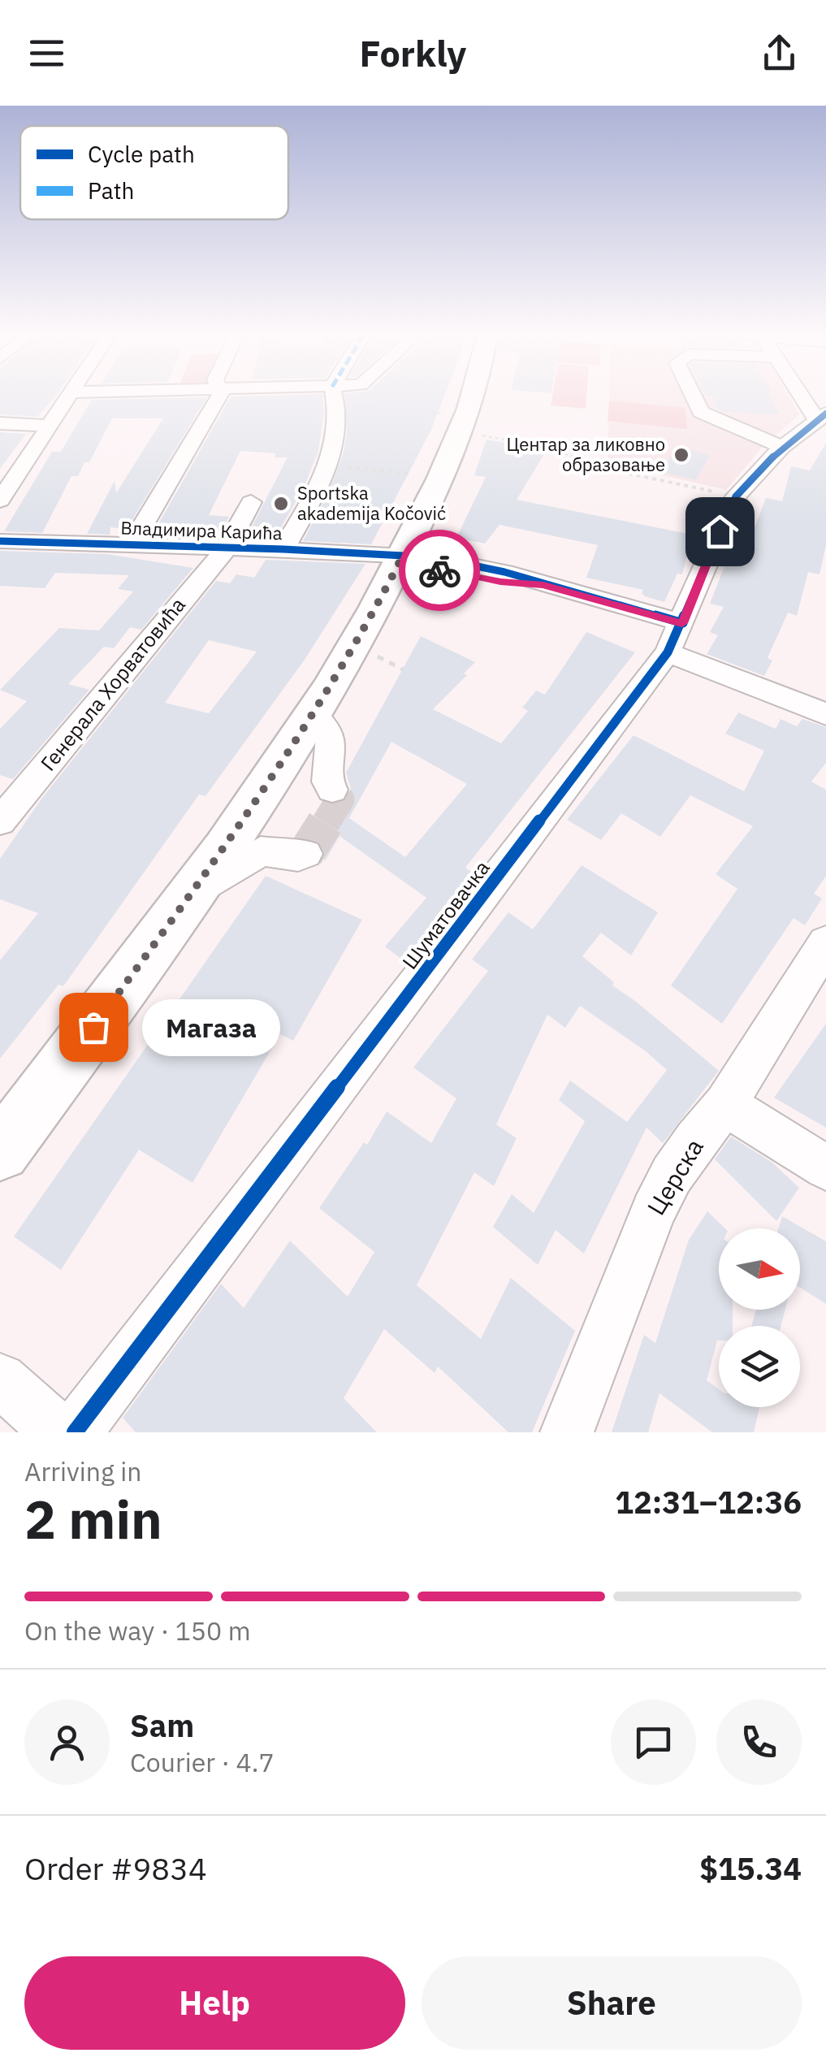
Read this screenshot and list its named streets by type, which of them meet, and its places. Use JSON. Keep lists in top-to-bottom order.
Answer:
{
  "streets": {
    "street": [
      "Владимира Карића",
      "Генерала Хорватовића",
      "Шуматовачка",
      "Церска"
    ]
  },
  "crossings": [
    ["Владимира Карића", "Генерала Хорватовића"],
    ["Владимира Карића", "Шуматовачка"]
  ],
  "places": ["Центар за ликовно образовање", "Sportska akademija Kočović", "Магаза"],
  "legend": ["Cycle path", "Path"],
  "north": "right",
  "page": {
    "header": "Forkly",
    "bubble": "Магаза",
    "heading": ["2 min", "Arriving in", "12:31–12:36"],
    "panel": [
      "Sam",
      "Courier · 4.7",
      "Order #9834",
      "$15.34"
    ],
    "bar": "On the way · 150 m",
    "buttons": ["Help", "Share"]
  }
}
